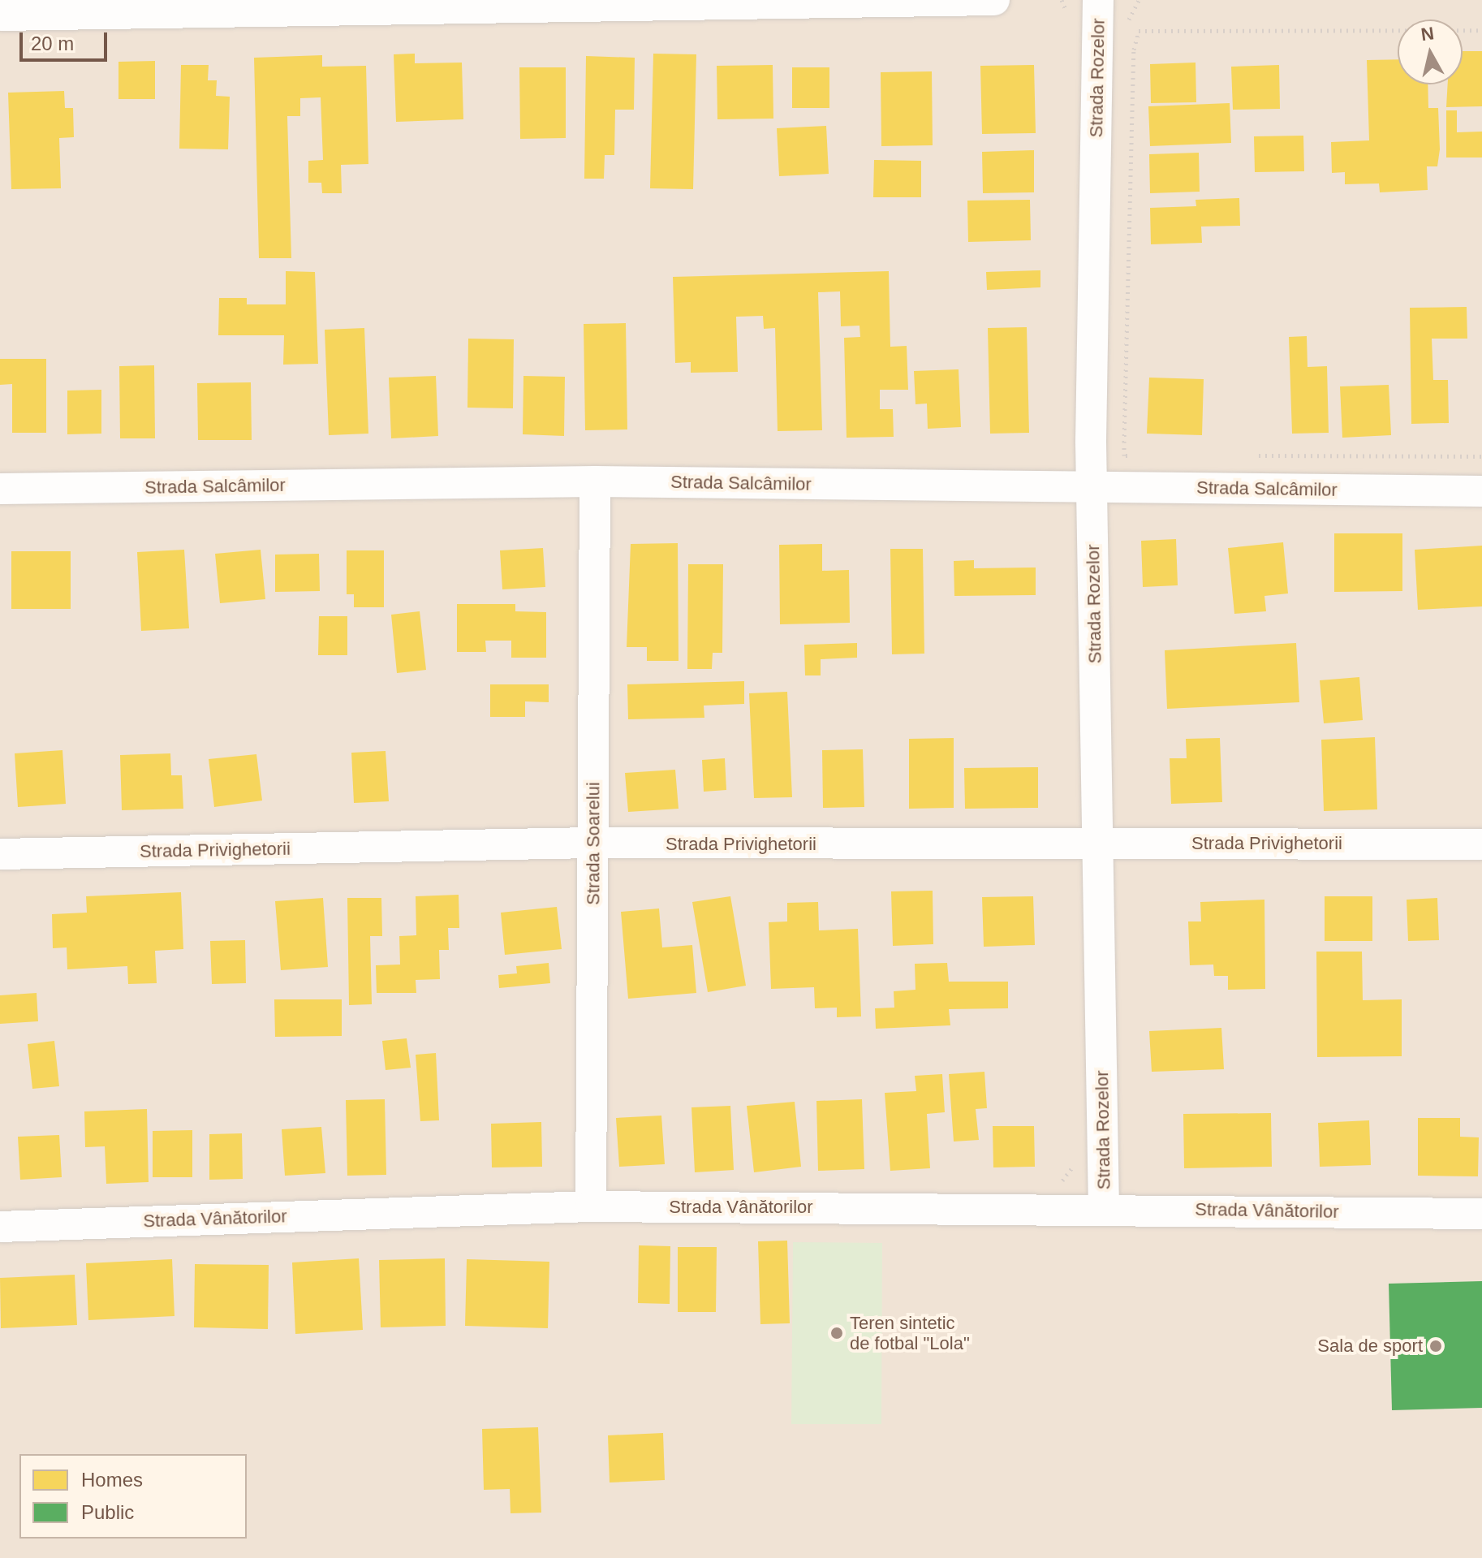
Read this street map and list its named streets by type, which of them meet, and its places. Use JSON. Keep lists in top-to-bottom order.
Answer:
{
  "streets": {
    "street": [
      "Strada Rozelor",
      "Strada Salcâmilor",
      "Strada Soarelui",
      "Strada Privighetorii",
      "Strada Vânătorilor"
    ]
  },
  "crossings": [
    ["Strada Rozelor", "Strada Salcâmilor"],
    ["Strada Rozelor", "Strada Privighetorii"],
    ["Strada Rozelor", "Strada Vânătorilor"],
    ["Strada Salcâmilor", "Strada Soarelui"],
    ["Strada Soarelui", "Strada Privighetorii"],
    ["Strada Soarelui", "Strada Vânătorilor"]
  ],
  "places": ["Teren sintetic de fotbal \"Lola\"", "Sala de sport"],
  "legend": ["Homes", "Public"],
  "scale_bar": "20 m",
  "north": "top"
}
